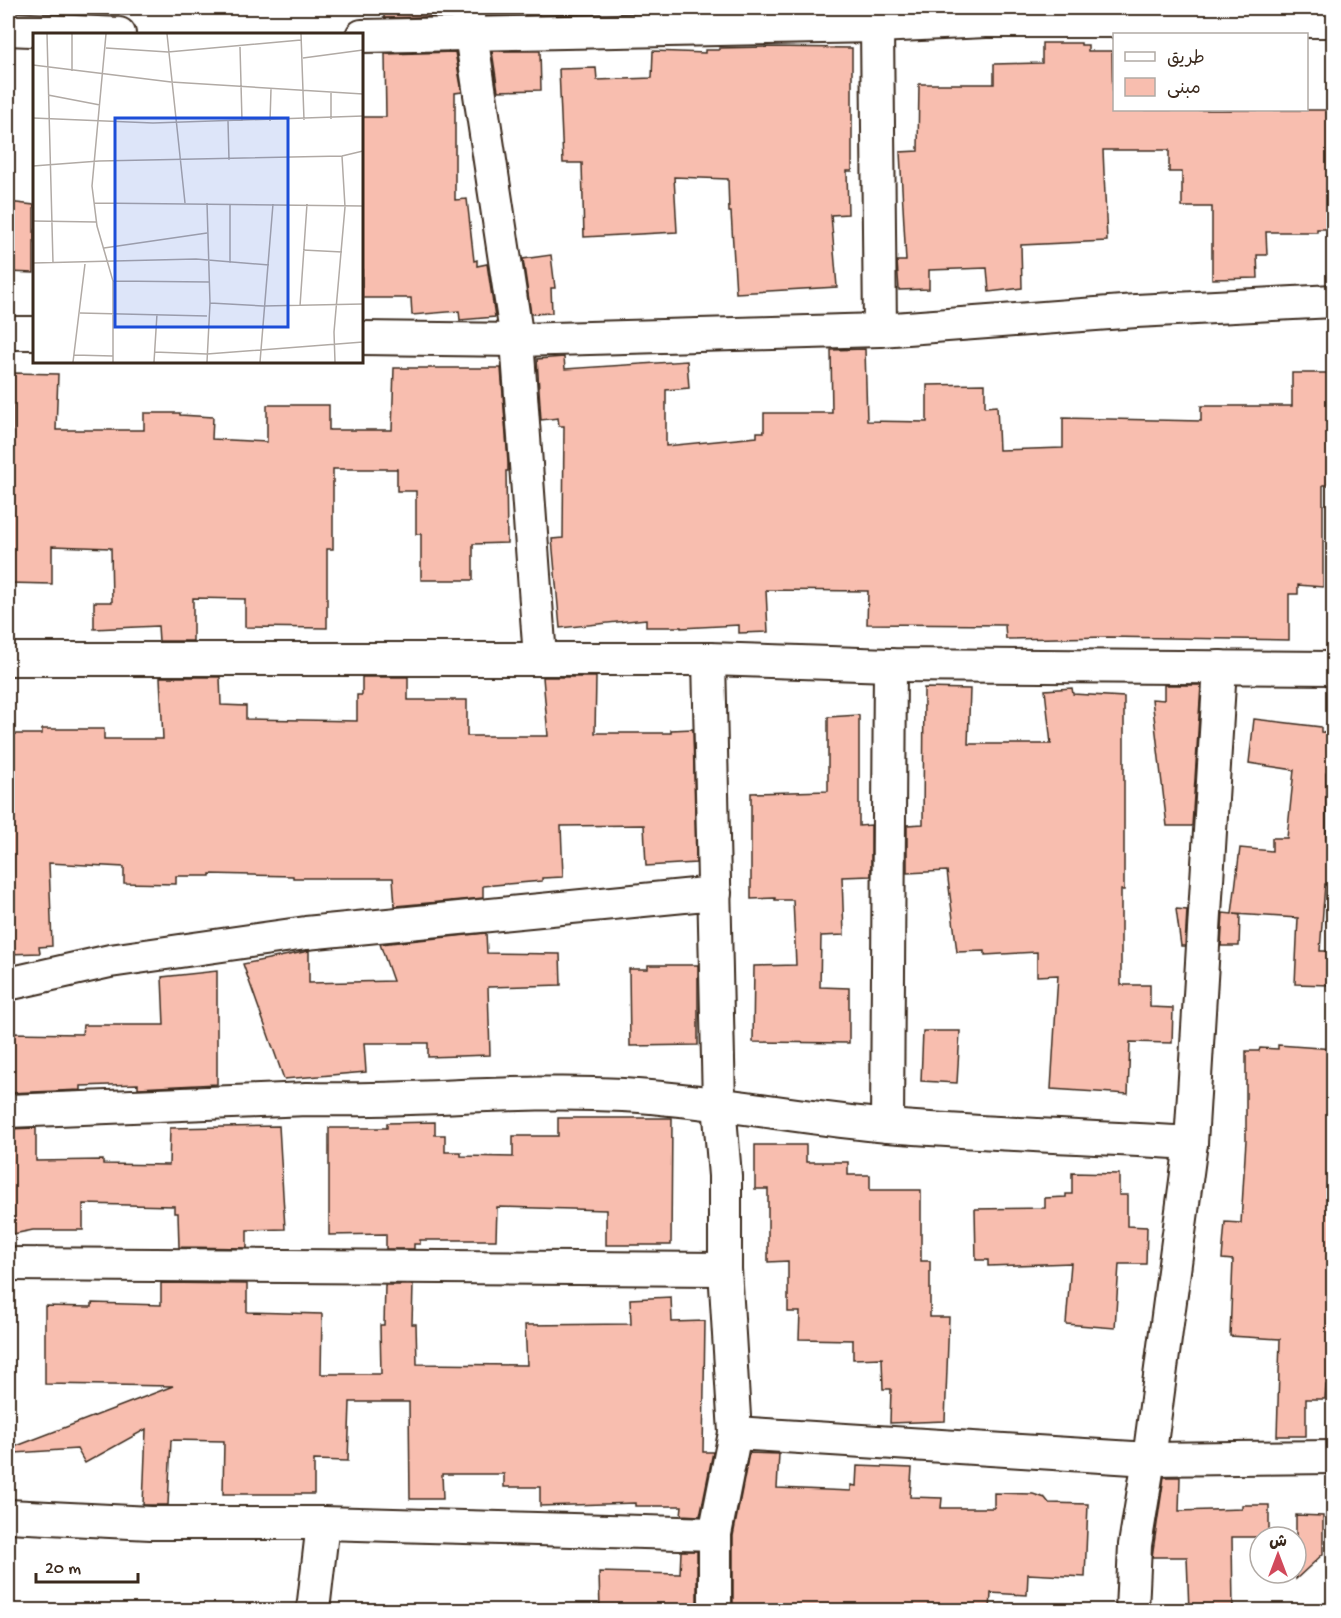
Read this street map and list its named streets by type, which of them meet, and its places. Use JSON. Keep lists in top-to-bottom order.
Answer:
{
  "legend": ["طريق", "مبنى"],
  "scale_bar": "20 m",
  "north": "top"
}
